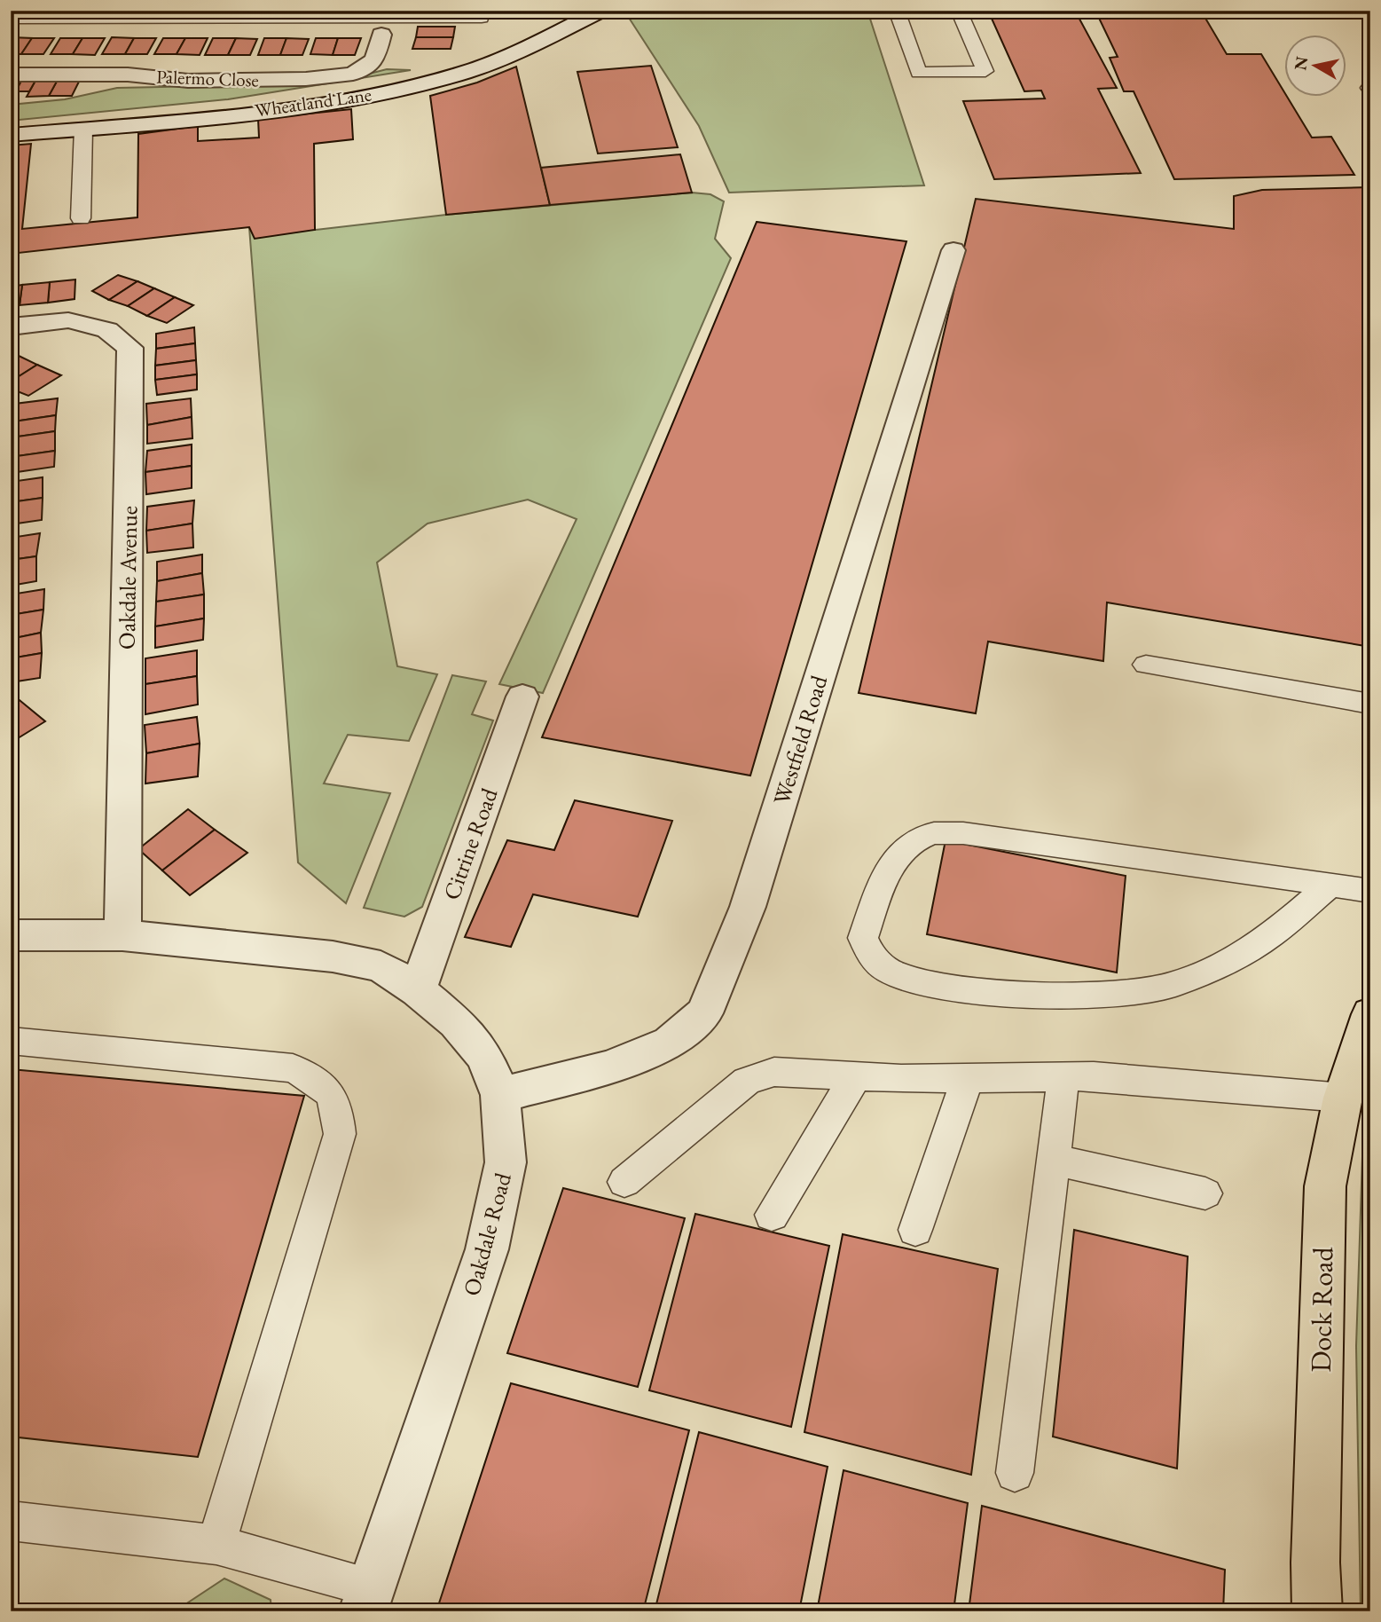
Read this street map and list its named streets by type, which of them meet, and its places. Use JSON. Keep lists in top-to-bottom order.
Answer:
{
  "streets": {
    "highway": ["Dock Road"],
    "street": [
      "Palermo Close",
      "Wheatland Lane",
      "Oakdale Avenue",
      "Westfield Road",
      "Citrine Road",
      "Oakdale Road"
    ]
  },
  "crossings": [
    ["Oakdale Avenue", "Oakdale Road"],
    ["Westfield Road", "Oakdale Road"],
    ["Citrine Road", "Oakdale Road"]
  ],
  "north": "left"
}
